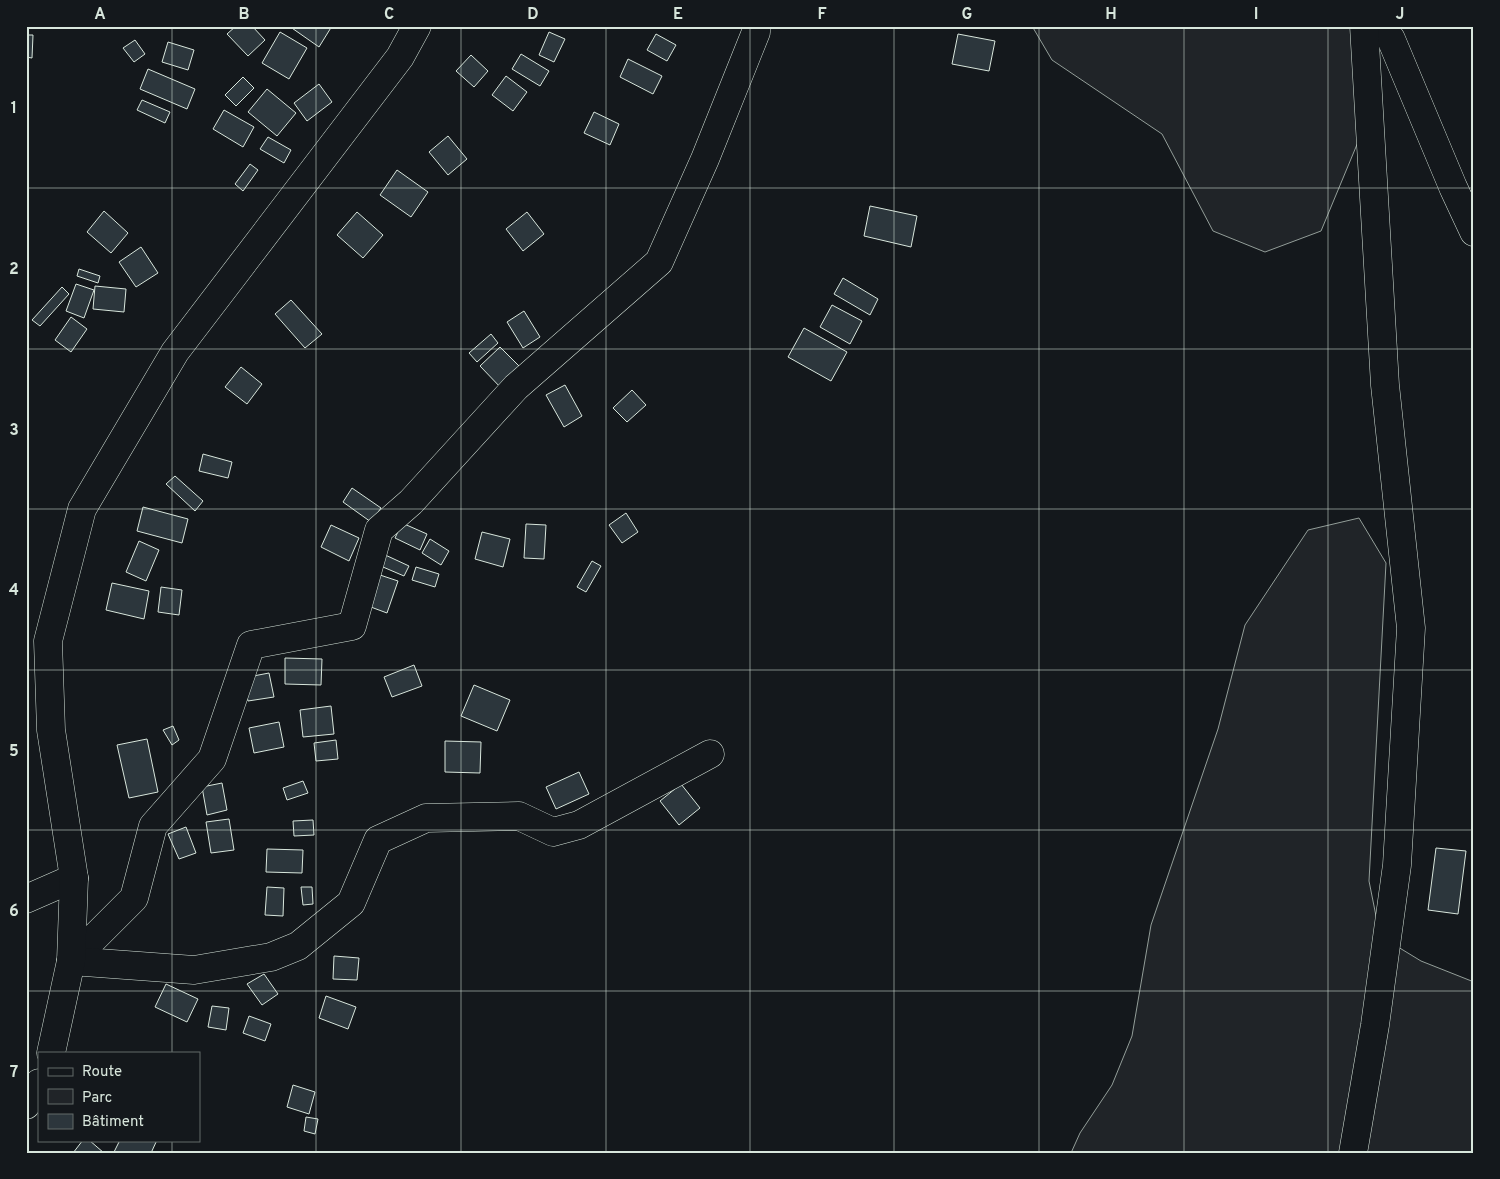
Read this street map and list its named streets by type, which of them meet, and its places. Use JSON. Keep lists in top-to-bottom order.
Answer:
{
  "legend": ["Route", "Parc", "Bâtiment"],
  "grid": {
    "columns": [
      "A",
      "B",
      "C",
      "D",
      "E",
      "F",
      "G",
      "H",
      "I",
      "J"
    ],
    "rows": [
      "1",
      "2",
      "3",
      "4",
      "5",
      "6",
      "7"
    ]
  }
}
